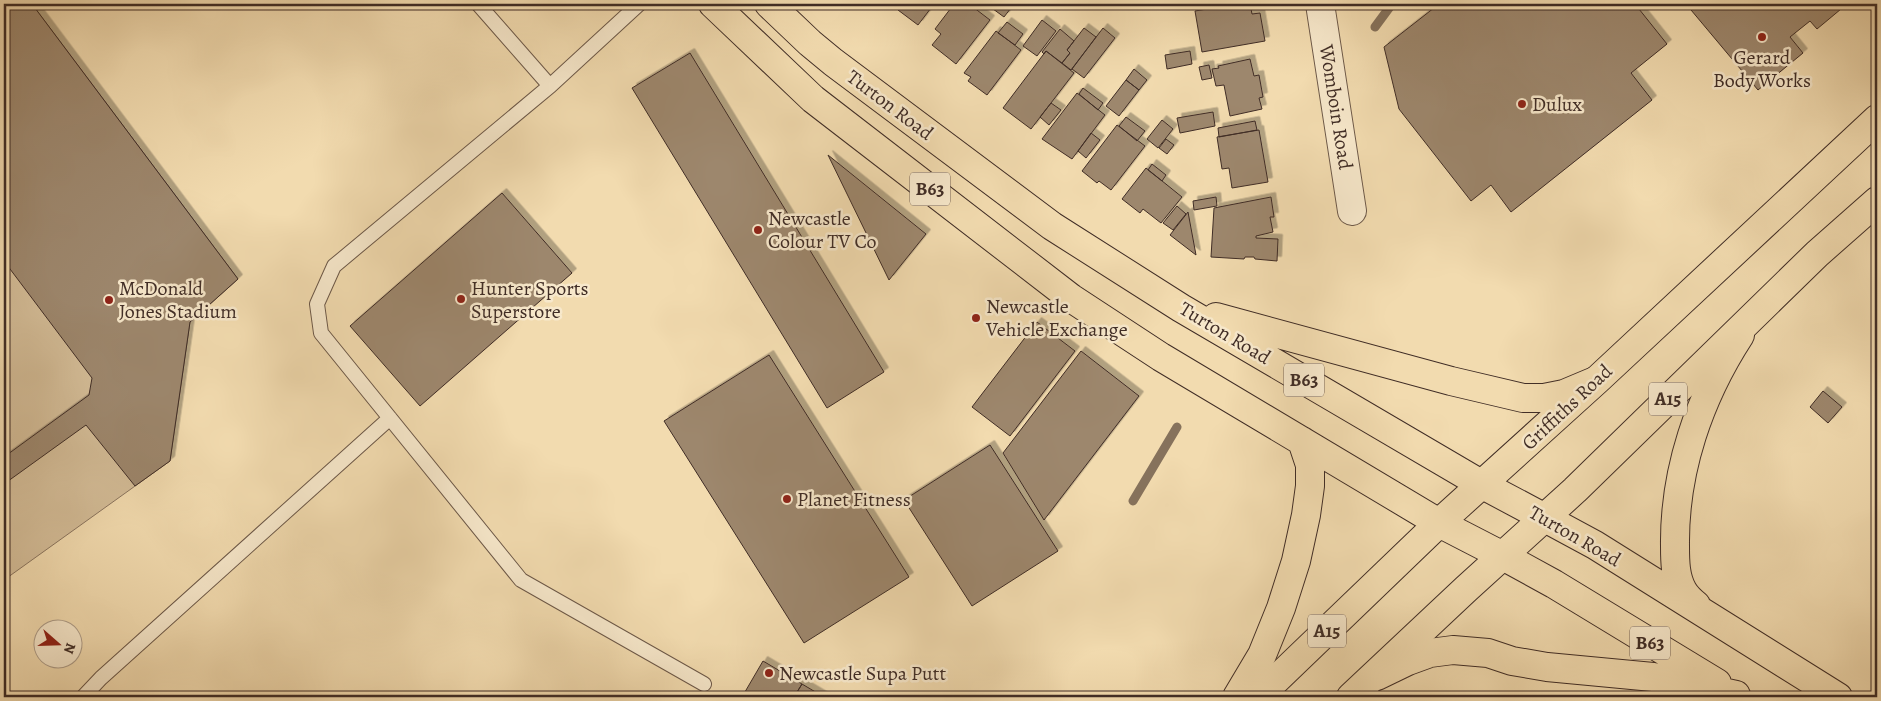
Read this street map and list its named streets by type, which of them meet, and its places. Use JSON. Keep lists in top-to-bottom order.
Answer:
{
  "streets": {
    "main road": [
      "Turton Road",
      "B63",
      "A15",
      "Griffiths Road"
    ],
    "street": ["Womboin Road"]
  },
  "crossings": [
    ["Turton Road", "A15"],
    ["Turton Road", "Griffiths Road"]
  ],
  "places": [
    "Gerard Body Works",
    "Dulux",
    "Newcastle Colour TV Co",
    "Hunter Sports Superstore",
    "McDonald Jones Stadium",
    "Newcastle Vehicle Exchange",
    "Planet Fitness",
    "Newcastle Supa Putt"
  ],
  "north": "right"
}
